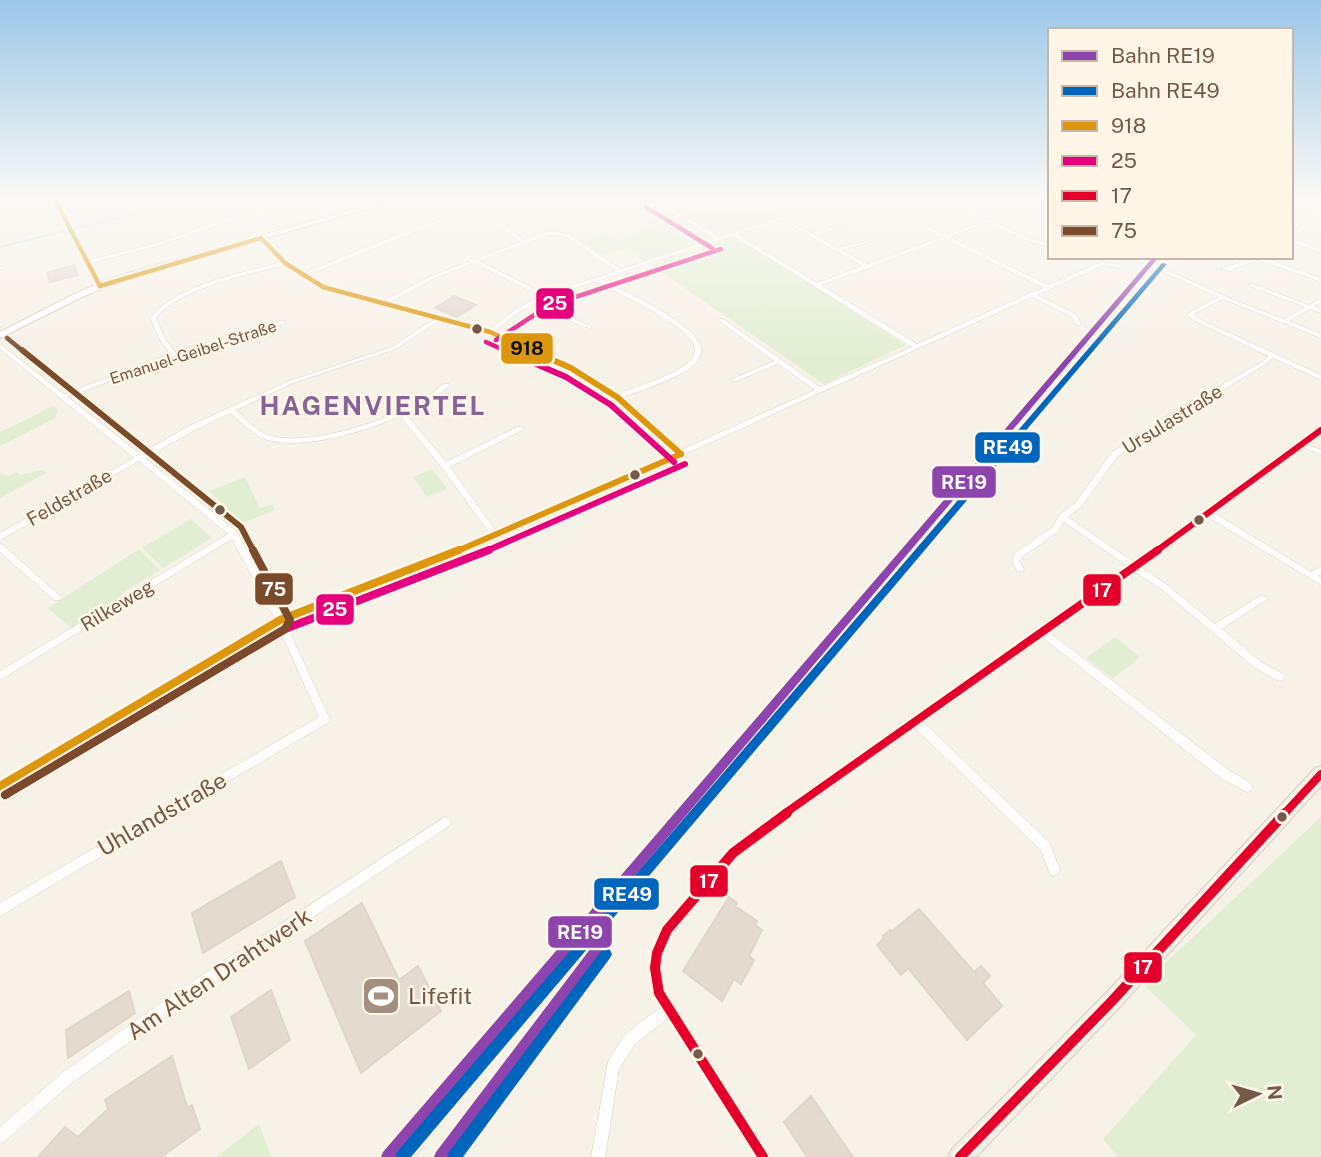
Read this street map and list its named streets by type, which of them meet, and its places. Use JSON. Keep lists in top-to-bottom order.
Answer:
{
  "streets": {
    "street": [
      "Emanuel-Geibel-Straße",
      "Ursulastraße",
      "Feldstraße",
      "Rilkeweg",
      "Uhlandstraße",
      "Am Alten Drahtwerk"
    ]
  },
  "districts": ["HAGENVIERTEL"],
  "places": {
    "sports": ["Lifefit"]
  },
  "lines": [
    "transit line 918",
    "transit line 25",
    "rail line RE19",
    "rail line RE49",
    "transit line 75",
    "transit line 17"
  ],
  "legend": [
    "Bahn RE19",
    "Bahn RE49",
    "918",
    "25",
    "17",
    "75"
  ],
  "north": "right"
}
